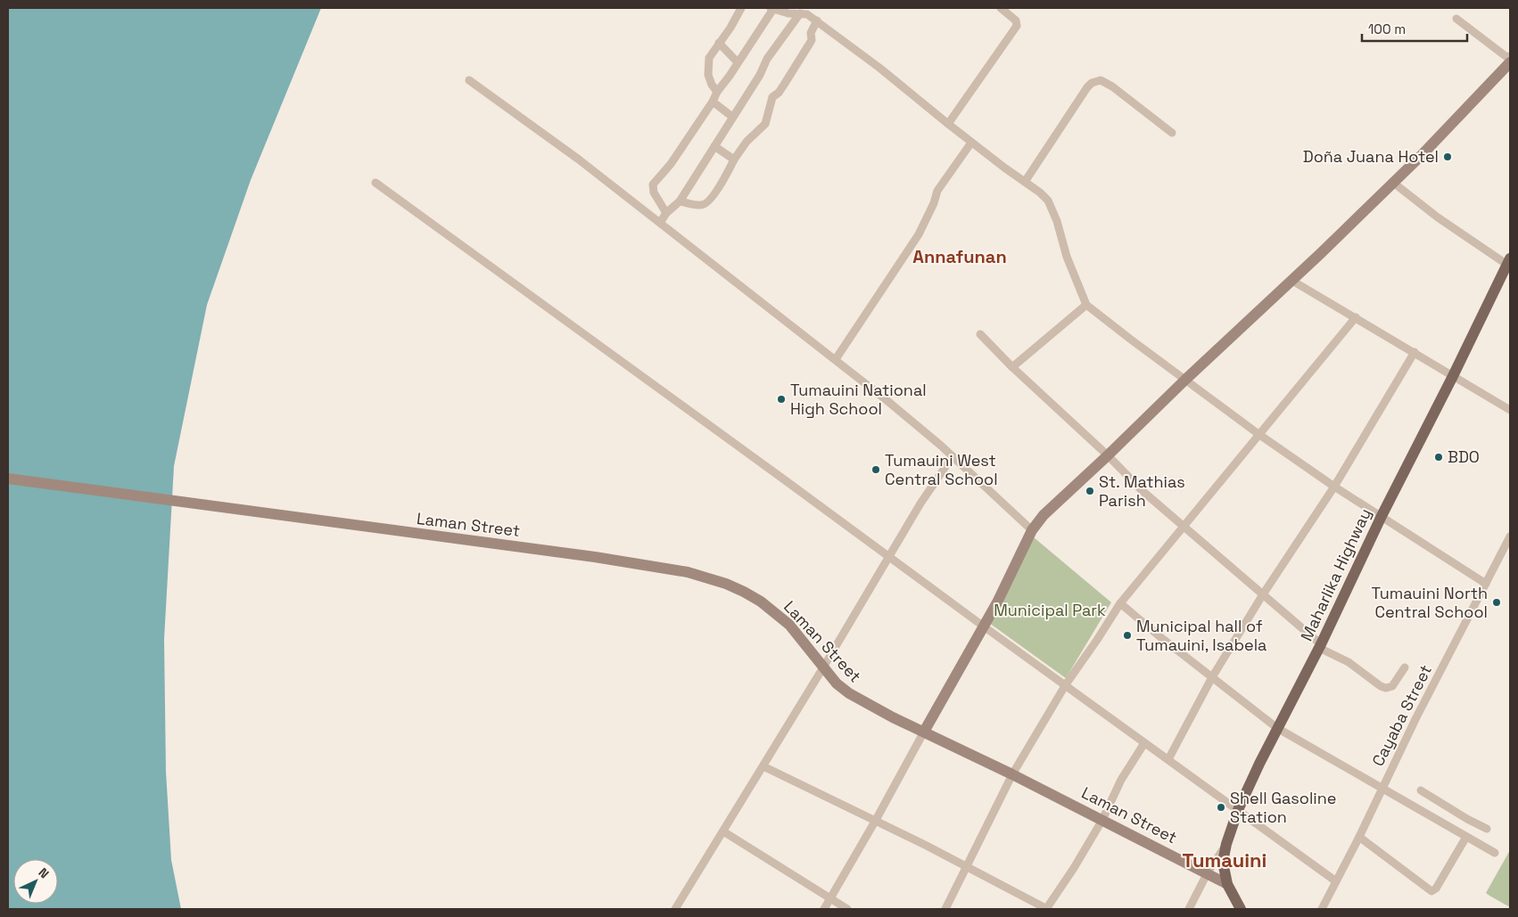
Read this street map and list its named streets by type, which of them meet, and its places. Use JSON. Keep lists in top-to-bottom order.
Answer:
{
  "streets": {
    "main road": ["Laman Street", "Maharlika Highway"],
    "street": ["Cayaba Street"]
  },
  "crossings": [
    ["Laman Street", "Maharlika Highway"]
  ],
  "districts": ["Annafunan", "Tumauini"],
  "parks": ["Municipal Park"],
  "places": [
    "Doña Juana Hotel",
    "Tumauini National High School",
    "BDO",
    "Tumauini West Central School",
    "St. Mathias Parish",
    "Tumauini North Central School",
    "Municipal hall of Tumauini, Isabela",
    "Shell Gasoline Station"
  ],
  "scale_bar": "100 m",
  "north": "top right"
}
